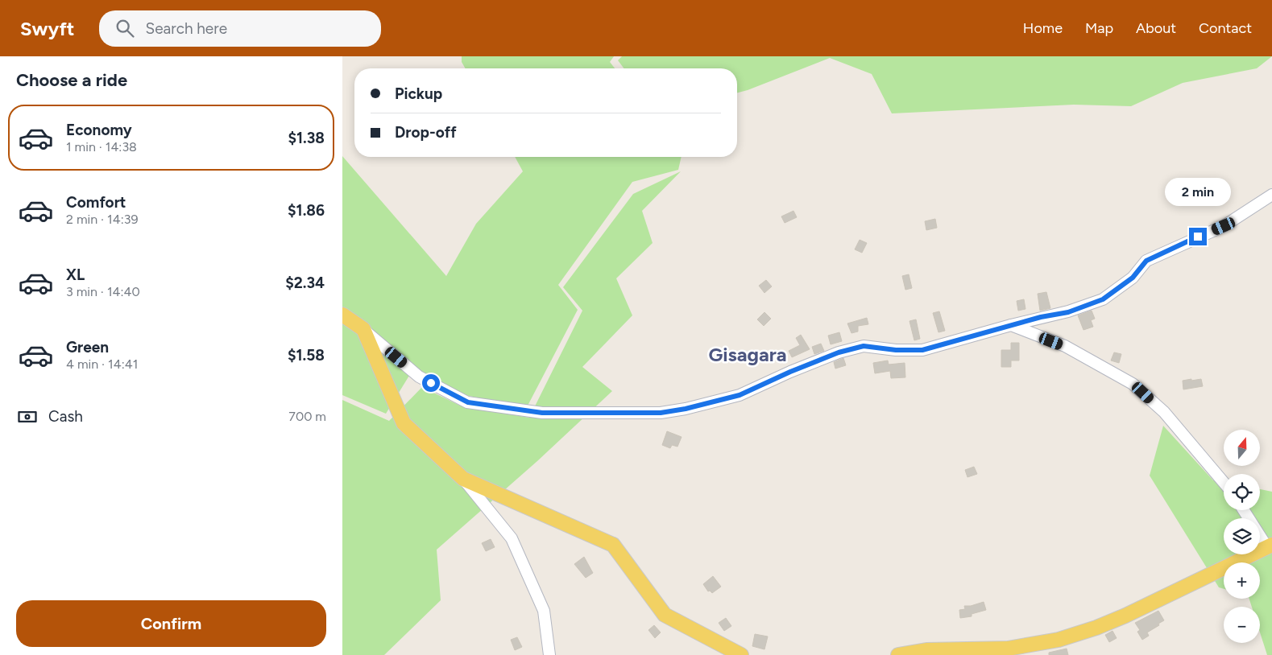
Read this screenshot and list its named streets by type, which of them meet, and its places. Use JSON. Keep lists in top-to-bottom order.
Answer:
{
  "districts": ["Gisagara"],
  "north": "top",
  "page": {
    "header": "Swyft",
    "search": "Search here",
    "nav": [
      "Home",
      "Map",
      "About",
      "Contact"
    ],
    "heading": "Choose a ride",
    "banner": ["Pickup", "Drop-off"],
    "list": [
      {
        "name": "Economy",
        "note": "1 min · 14:38",
        "value": "$1.38"
      },
      {
        "name": "Comfort",
        "note": "2 min · 14:39",
        "value": "$1.86"
      },
      {
        "name": "XL",
        "note": "3 min · 14:40",
        "value": "$2.34"
      },
      {
        "name": "Green",
        "note": "4 min · 14:41",
        "value": "$1.58"
      }
    ],
    "bubble": "2 min",
    "pay": ["Cash", "700 m"],
    "map_buttons": ["+", "−"],
    "buttons": "Confirm"
  }
}
